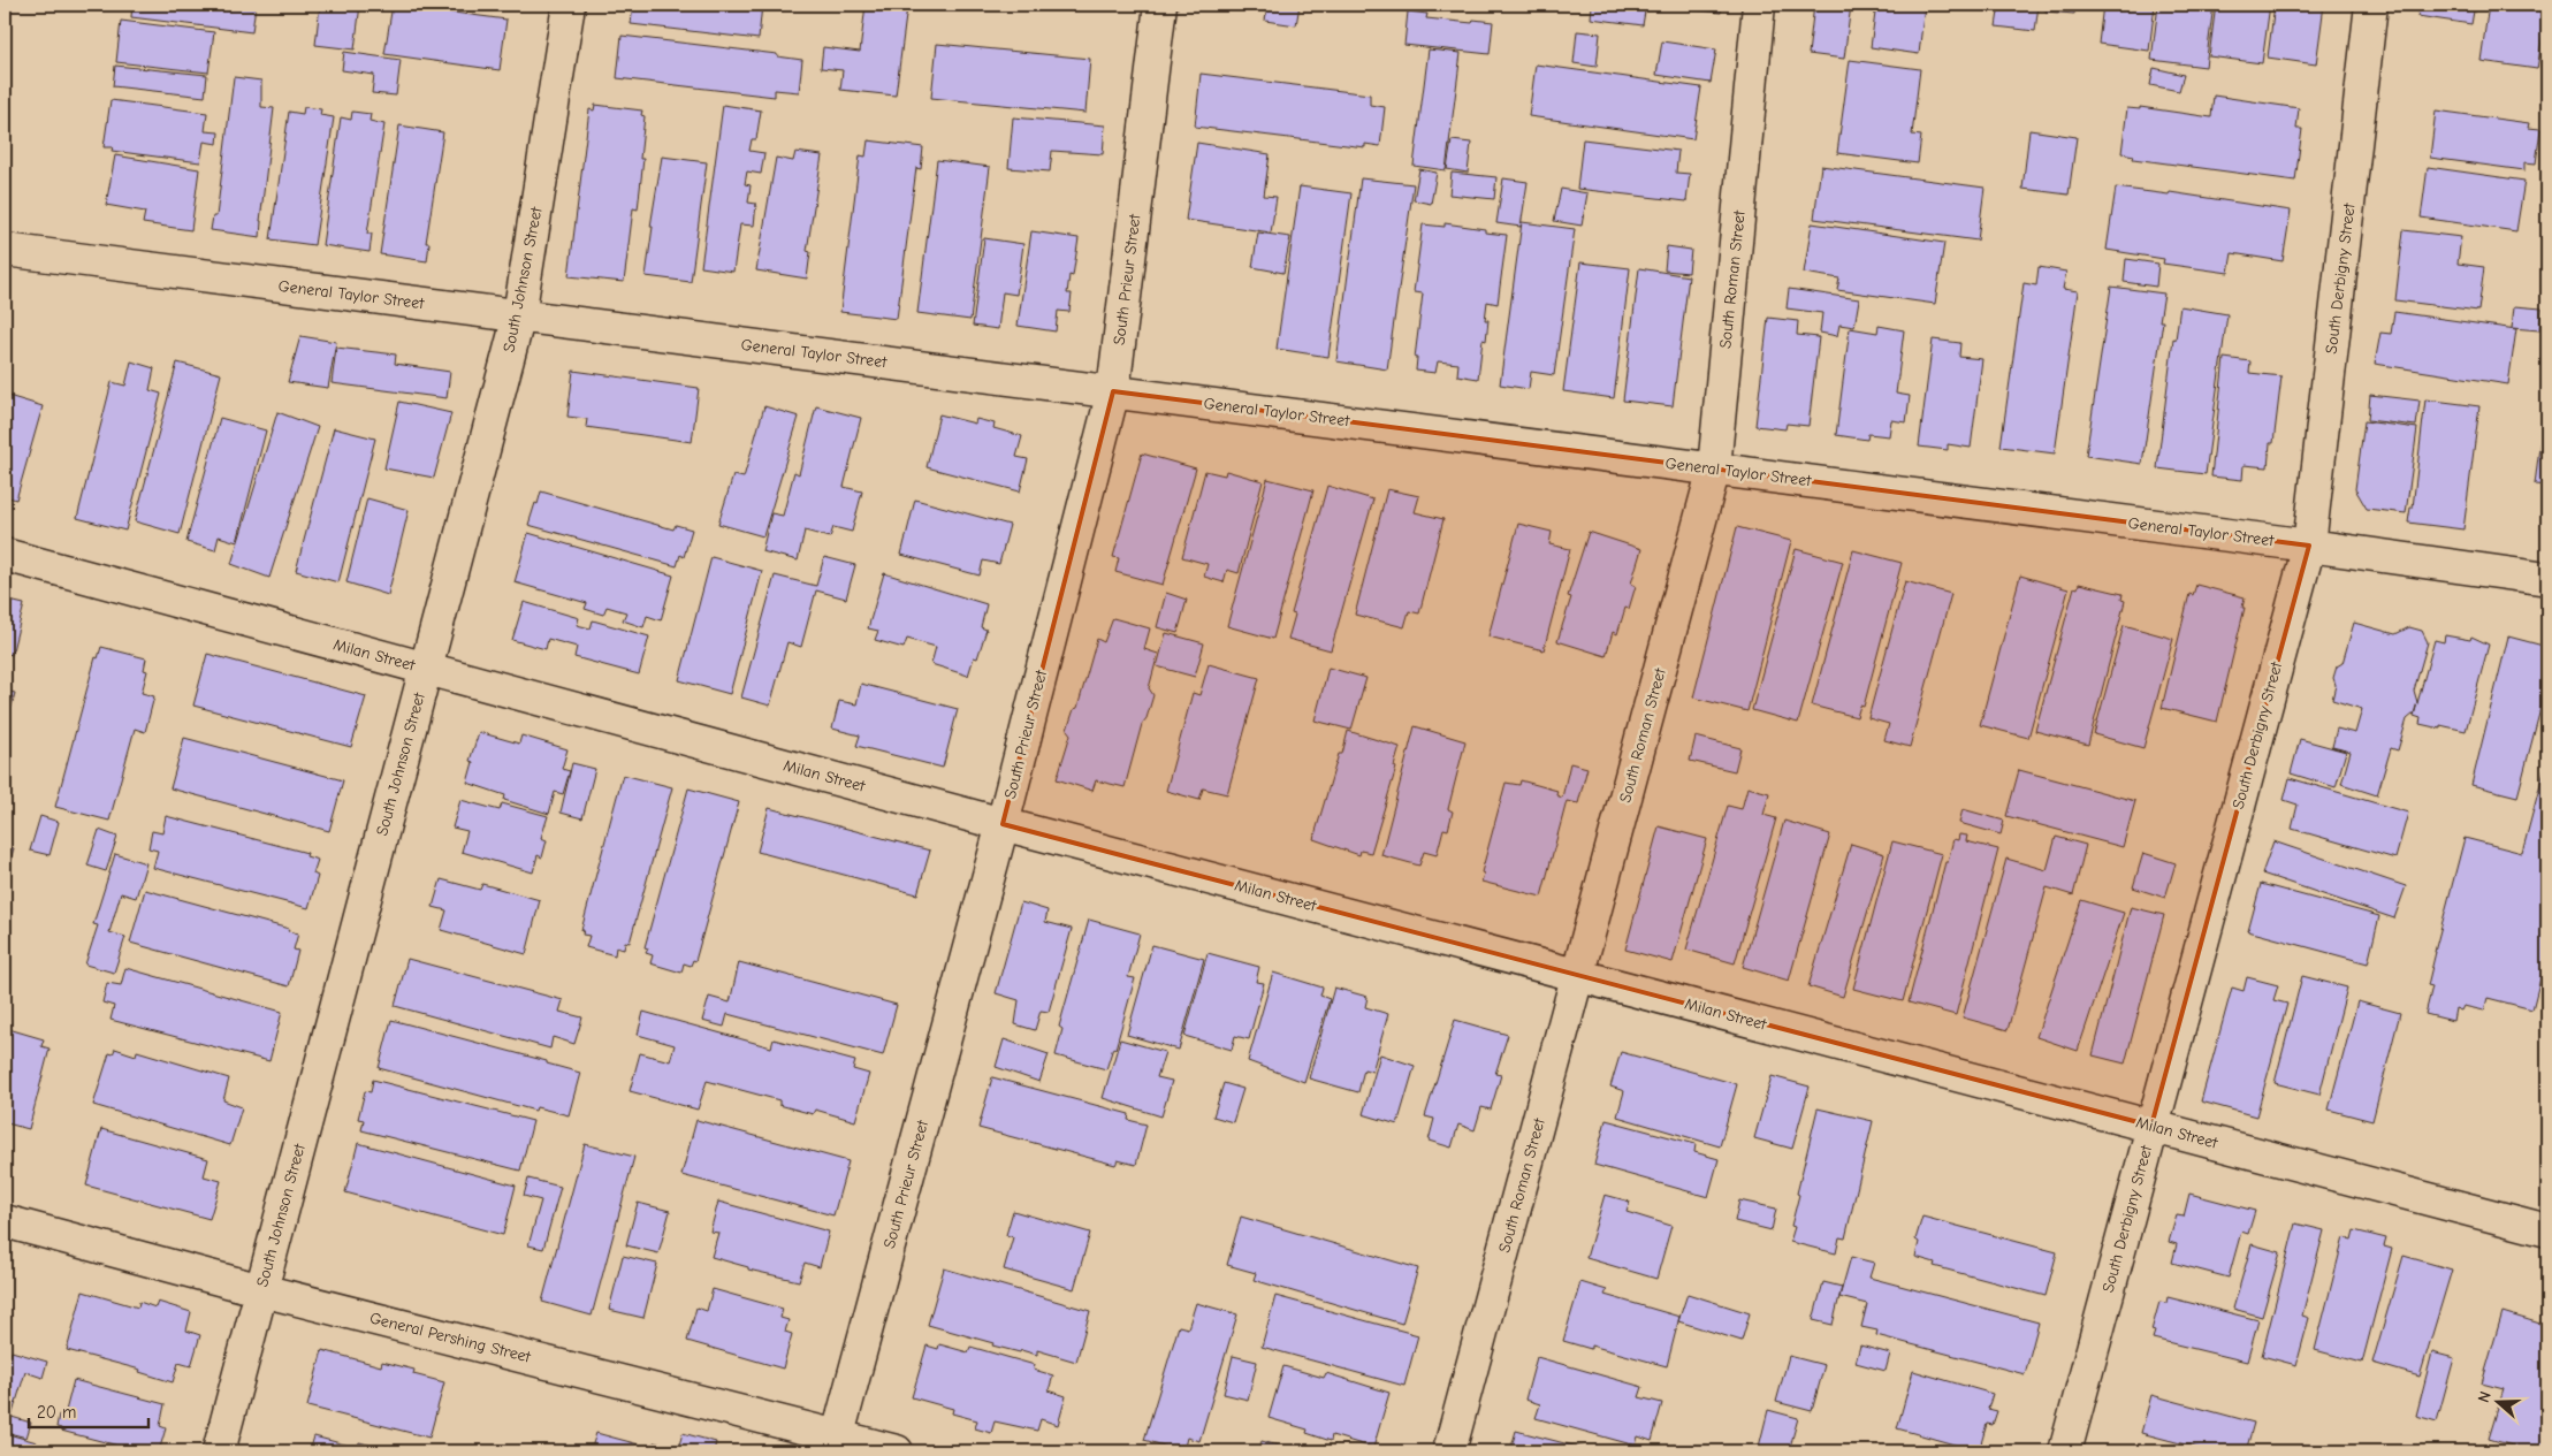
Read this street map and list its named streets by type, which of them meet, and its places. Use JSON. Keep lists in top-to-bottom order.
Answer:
{
  "streets": {
    "street": [
      "South Derbigny Street",
      "South Johnson Street",
      "South Prieur Street",
      "South Roman Street",
      "General Taylor Street",
      "Milan Street",
      "General Pershing Street"
    ]
  },
  "crossings": [
    ["South Derbigny Street", "General Taylor Street"],
    ["South Derbigny Street", "Milan Street"],
    ["South Johnson Street", "General Taylor Street"],
    ["South Johnson Street", "Milan Street"],
    ["South Johnson Street", "General Pershing Street"],
    ["South Prieur Street", "General Taylor Street"],
    ["South Prieur Street", "Milan Street"],
    ["South Prieur Street", "General Pershing Street"],
    ["South Roman Street", "General Taylor Street"],
    ["South Roman Street", "Milan Street"]
  ],
  "scale_bar": "20 m",
  "north": "left"
}
